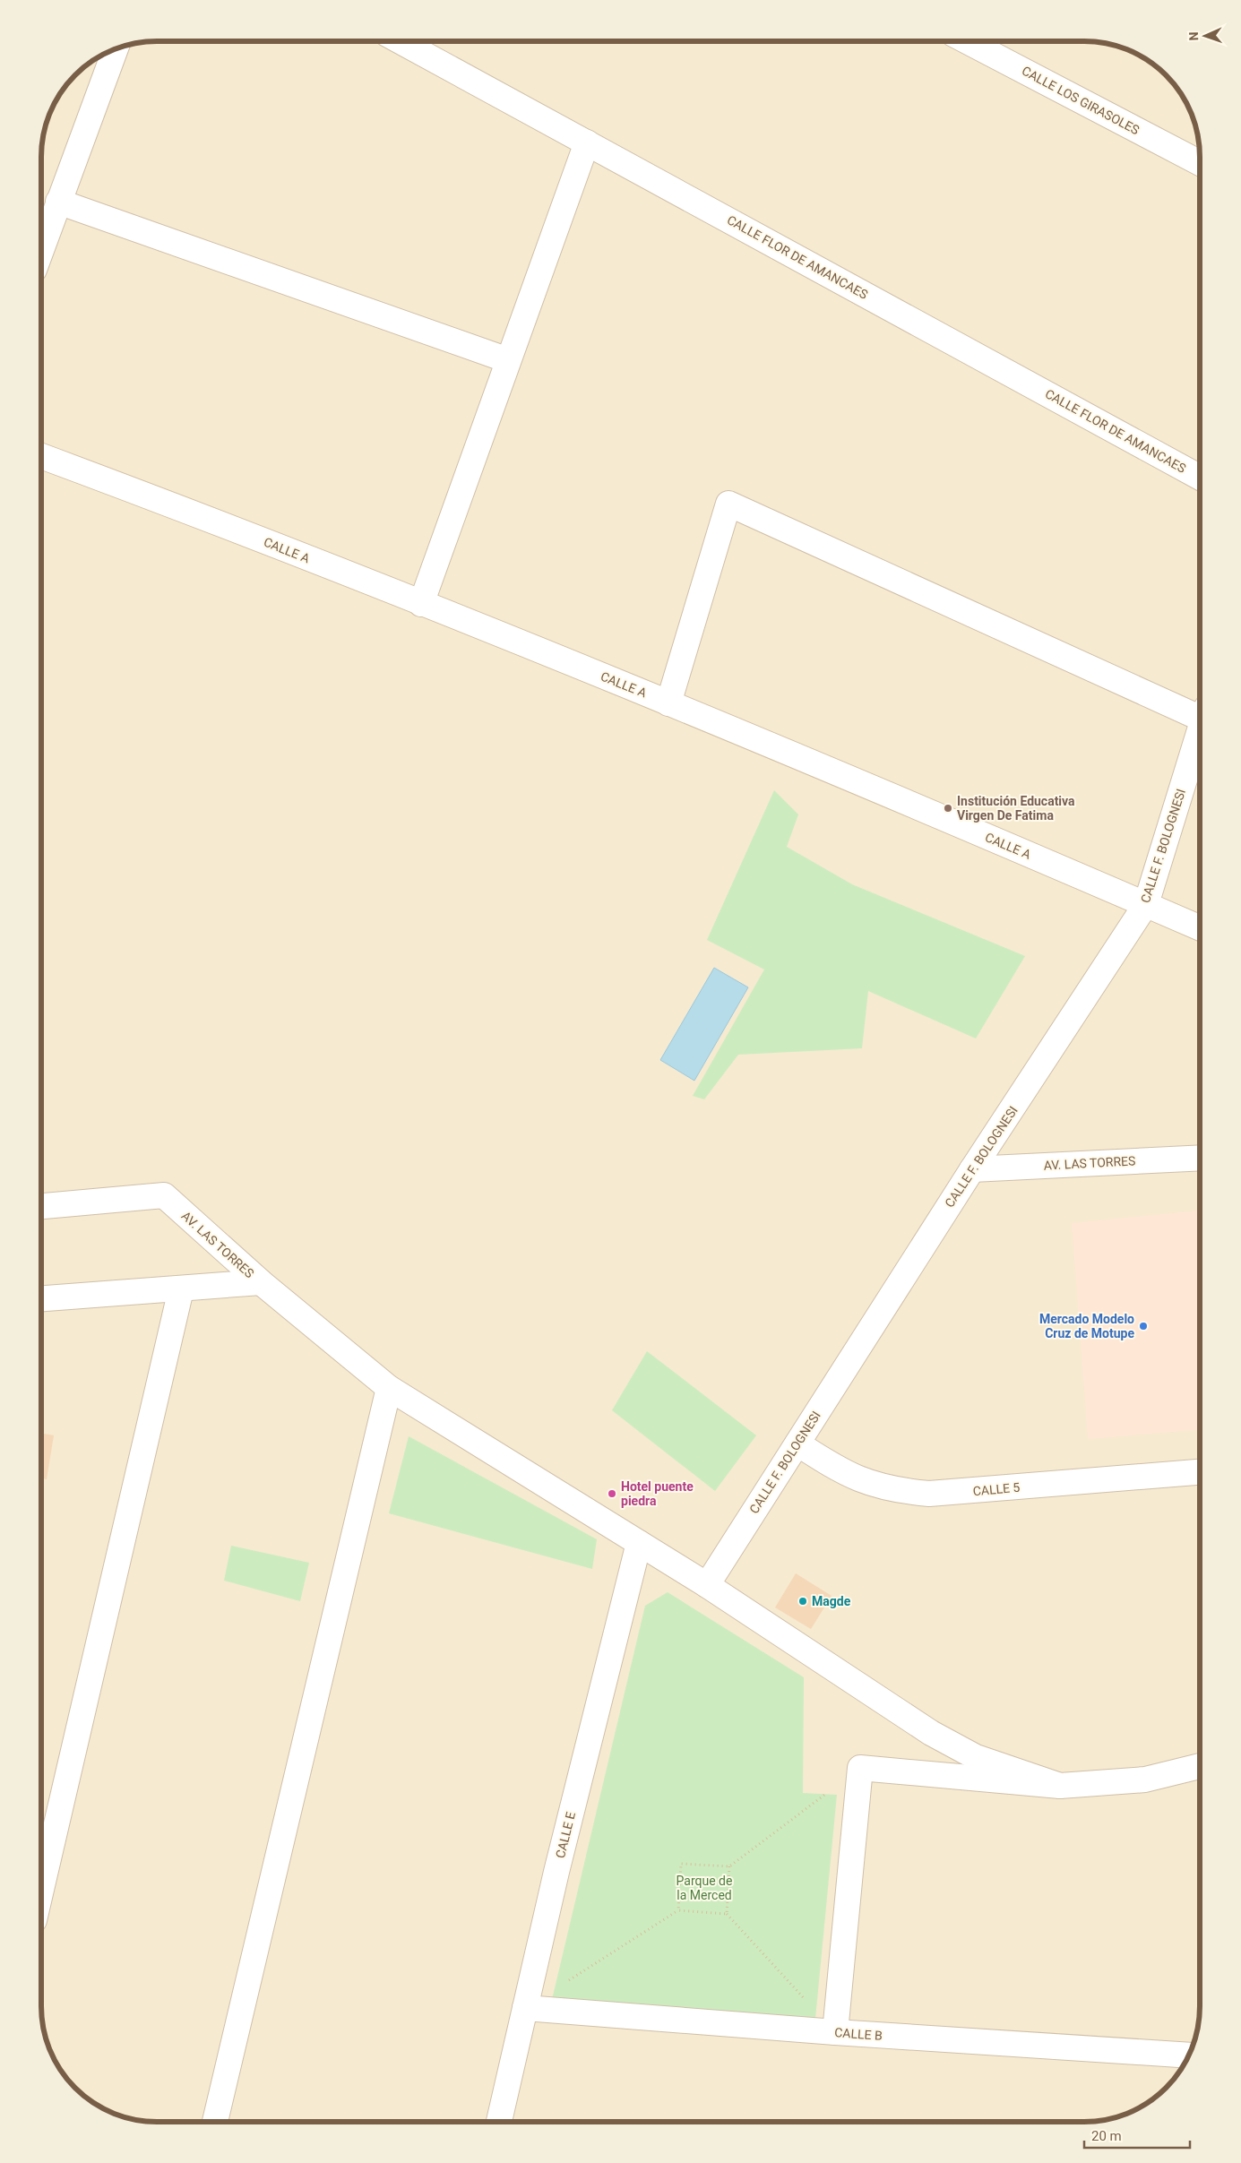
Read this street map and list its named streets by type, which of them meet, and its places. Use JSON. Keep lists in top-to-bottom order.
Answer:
{
  "streets": {
    "street": [
      "CALLE LOS GIRASOLES",
      "CALLE FLOR DE AMANCAES",
      "CALLE A",
      "CALLE F. BOLOGNESI",
      "AV. LAS TORRES",
      "CALLE 5",
      "CALLE E",
      "CALLE B"
    ]
  },
  "crossings": [
    ["CALLE A", "CALLE F. BOLOGNESI"],
    ["CALLE F. BOLOGNESI", "AV. LAS TORRES"],
    ["CALLE F. BOLOGNESI", "CALLE 5"],
    ["CALLE E", "CALLE B"]
  ],
  "parks": ["Parque de la Merced"],
  "places": [
    "Institución Educativa Virgen De Fatima",
    "Mercado Modelo Cruz de Motupe",
    "Hotel puente piedra",
    "Magde"
  ],
  "scale_bar": "20 m",
  "north": "left"
}
